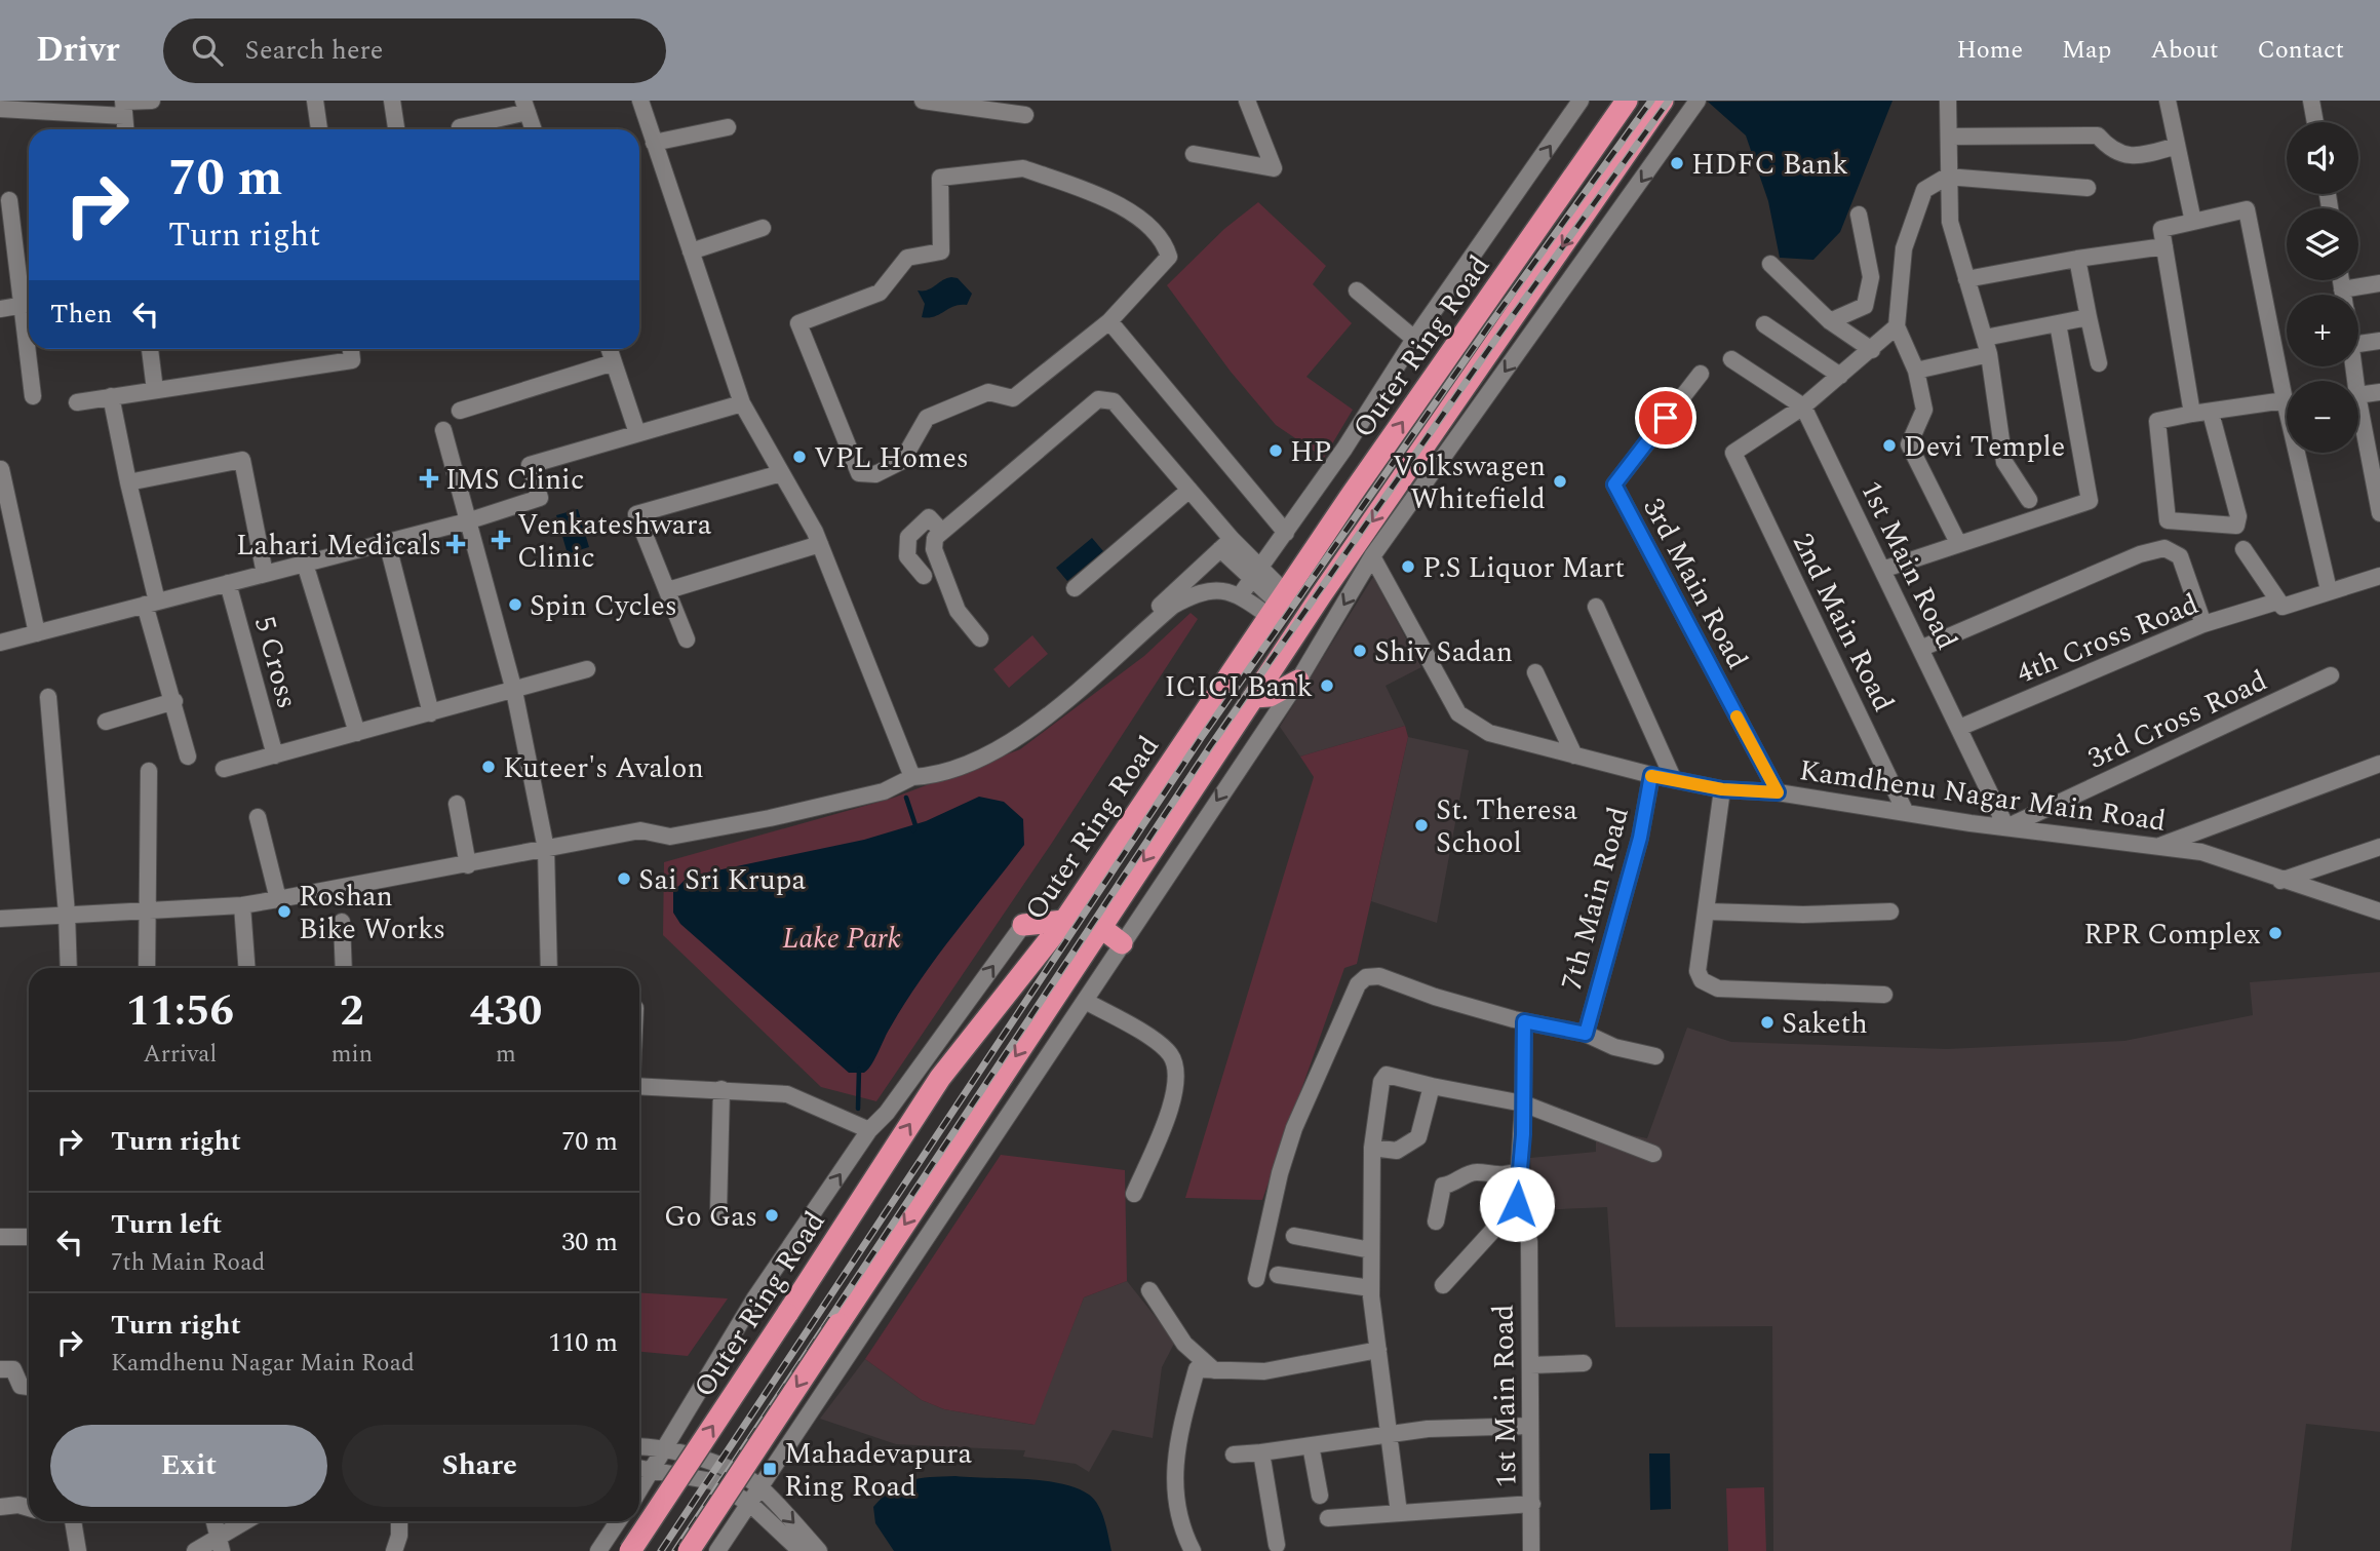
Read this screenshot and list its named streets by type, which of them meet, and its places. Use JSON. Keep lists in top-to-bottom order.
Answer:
{
  "streets": {
    "highway": ["Outer Ring Road"],
    "street": [
      "1st Main Road",
      "3rd Main Road",
      "2nd Main Road",
      "4th Cross Road",
      "5 Cross",
      "3rd Cross Road",
      "Kamdhenu Nagar Main Road",
      "7th Main Road"
    ]
  },
  "crossings": [
    ["1st Main Road", "2nd Main Road"],
    ["1st Main Road", "4th Cross Road"],
    ["1st Main Road", "3rd Cross Road"],
    ["1st Main Road", "Kamdhenu Nagar Main Road"],
    ["3rd Main Road", "Kamdhenu Nagar Main Road"],
    ["2nd Main Road", "Kamdhenu Nagar Main Road"],
    ["3rd Cross Road", "Kamdhenu Nagar Main Road"],
    ["Kamdhenu Nagar Main Road", "7th Main Road"]
  ],
  "parks": ["Lake Park"],
  "places": {
    "other": [
      "HDFC Bank",
      "Devi Temple",
      "HP",
      "VPL Homes",
      "Volkswagen Whitefield",
      "P.S Liquor Mart",
      "Spin Cycles",
      "Shiv Sadan",
      "ICICI Bank",
      "Kuteer's Avalon",
      "St. Theresa School",
      "Sai Sri Krupa",
      "Roshan Bike Works",
      "RPR Complex",
      "Saketh",
      "Go Gas"
    ],
    "health": ["IMS Clinic", "Venkateshwara Clinic", "Lahari Medicals"],
    "transit": ["Mahadevapura Ring Road"]
  },
  "page": {
    "header": "Drivr",
    "search": "Search here",
    "nav": [
      "Home",
      "Map",
      "About",
      "Contact"
    ],
    "map_buttons": ["+", "−"],
    "turn": ["70 m", "Turn right"],
    "then": "Then",
    "eta": [
      "11:56",
      "Arrival",
      "2",
      "min",
      "430",
      "m"
    ],
    "list": [
      {
        "name": "Turn right",
        "value": "70 m"
      },
      {
        "name": "Turn left",
        "note": "7th Main Road",
        "value": "30 m"
      },
      {
        "name": "Turn right",
        "note": "Kamdhenu Nagar Main Road",
        "value": "110 m"
      }
    ],
    "buttons": ["Exit", "Share"]
  }
}
